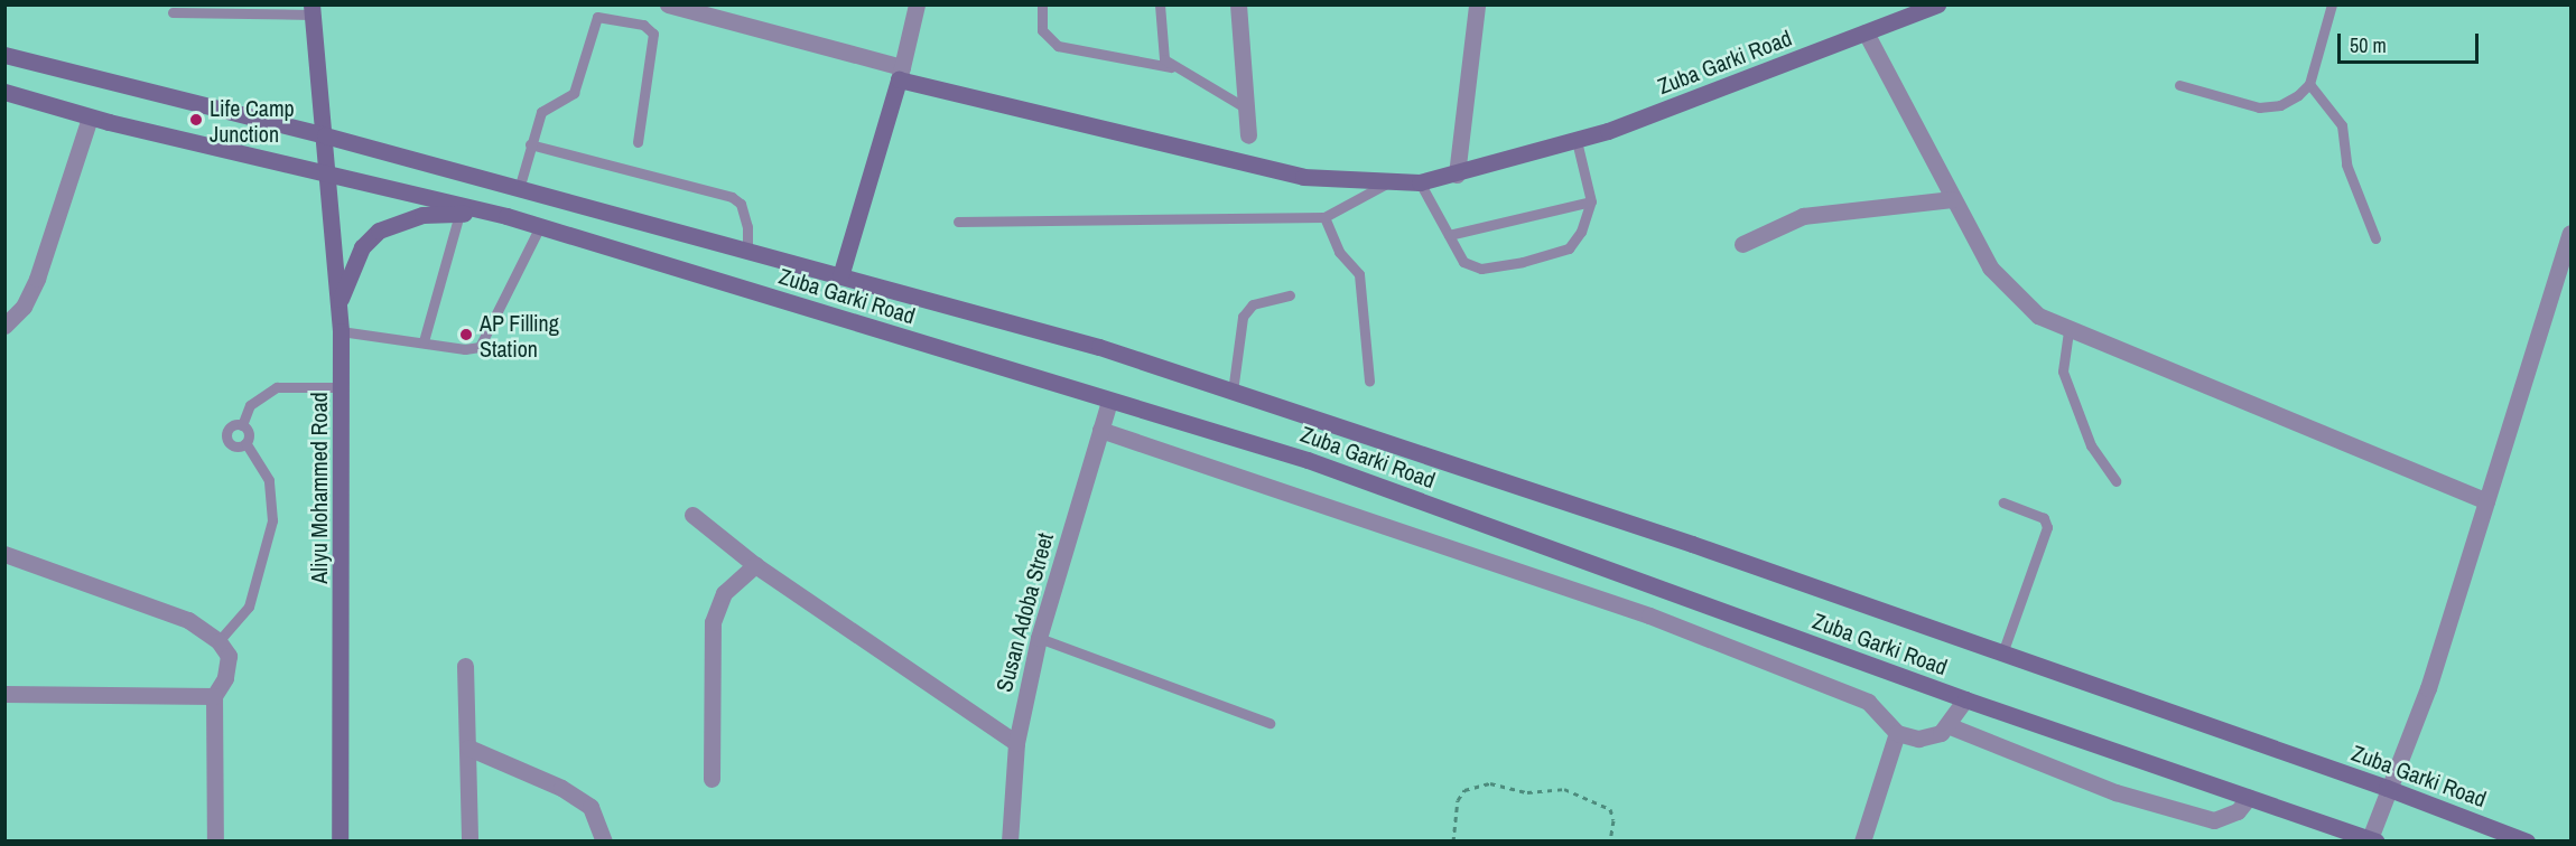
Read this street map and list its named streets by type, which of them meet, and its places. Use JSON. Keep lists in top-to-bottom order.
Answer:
{
  "streets": {
    "main road": ["Zuba Garki Road", "Aliyu Mohammed Road"],
    "street": ["Susan Adoba Street"]
  },
  "crossings": [
    ["Zuba Garki Road", "Aliyu Mohammed Road"],
    ["Zuba Garki Road", "Susan Adoba Street"]
  ],
  "places": ["Life Camp Junction", "AP Filling Station"],
  "scale_bar": "50 m"
}
